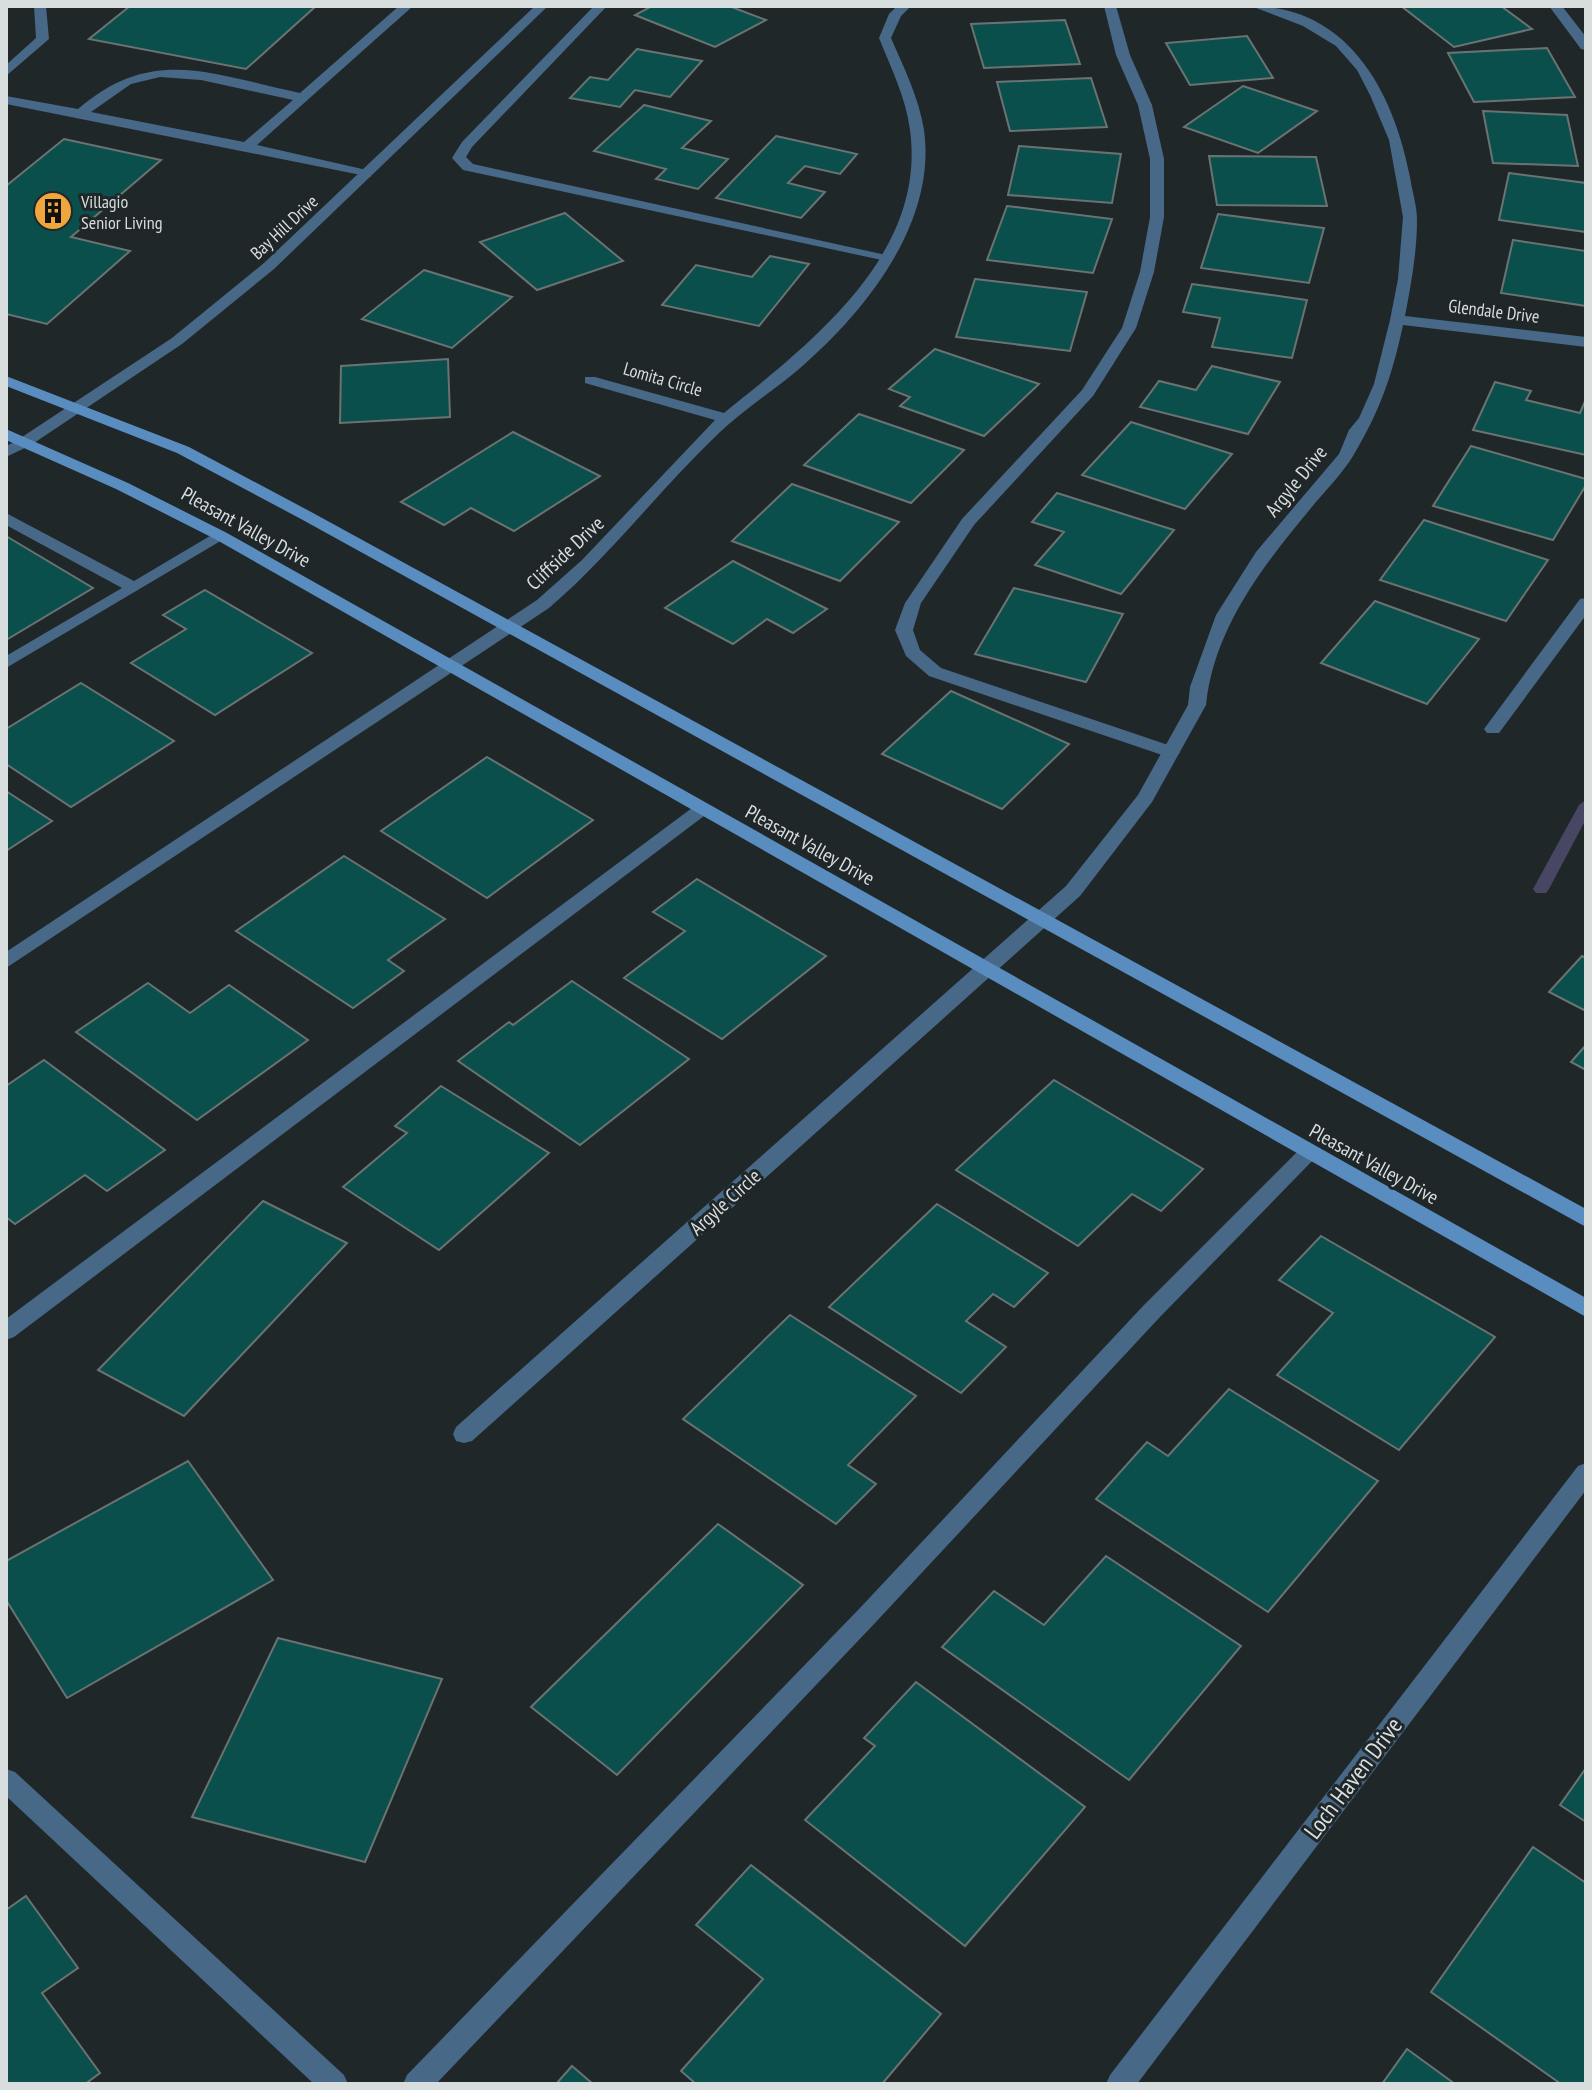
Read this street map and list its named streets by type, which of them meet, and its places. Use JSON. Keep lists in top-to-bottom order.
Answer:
{
  "streets": {
    "street": [
      "Bay Hill Drive",
      "Glendale Drive",
      "Lomita Circle",
      "Argyle Drive",
      "Pleasant Valley Drive",
      "Cliffside Drive",
      "Argyle Circle",
      "Loch Haven Drive"
    ]
  },
  "crossings": [
    ["Bay Hill Drive", "Pleasant Valley Drive"],
    ["Glendale Drive", "Argyle Drive"],
    ["Lomita Circle", "Cliffside Drive"],
    ["Argyle Drive", "Pleasant Valley Drive"],
    ["Argyle Drive", "Argyle Circle"],
    ["Pleasant Valley Drive", "Cliffside Drive"],
    ["Pleasant Valley Drive", "Argyle Circle"]
  ],
  "places": {
    "building": ["Villagio Senior Living"]
  }
}
